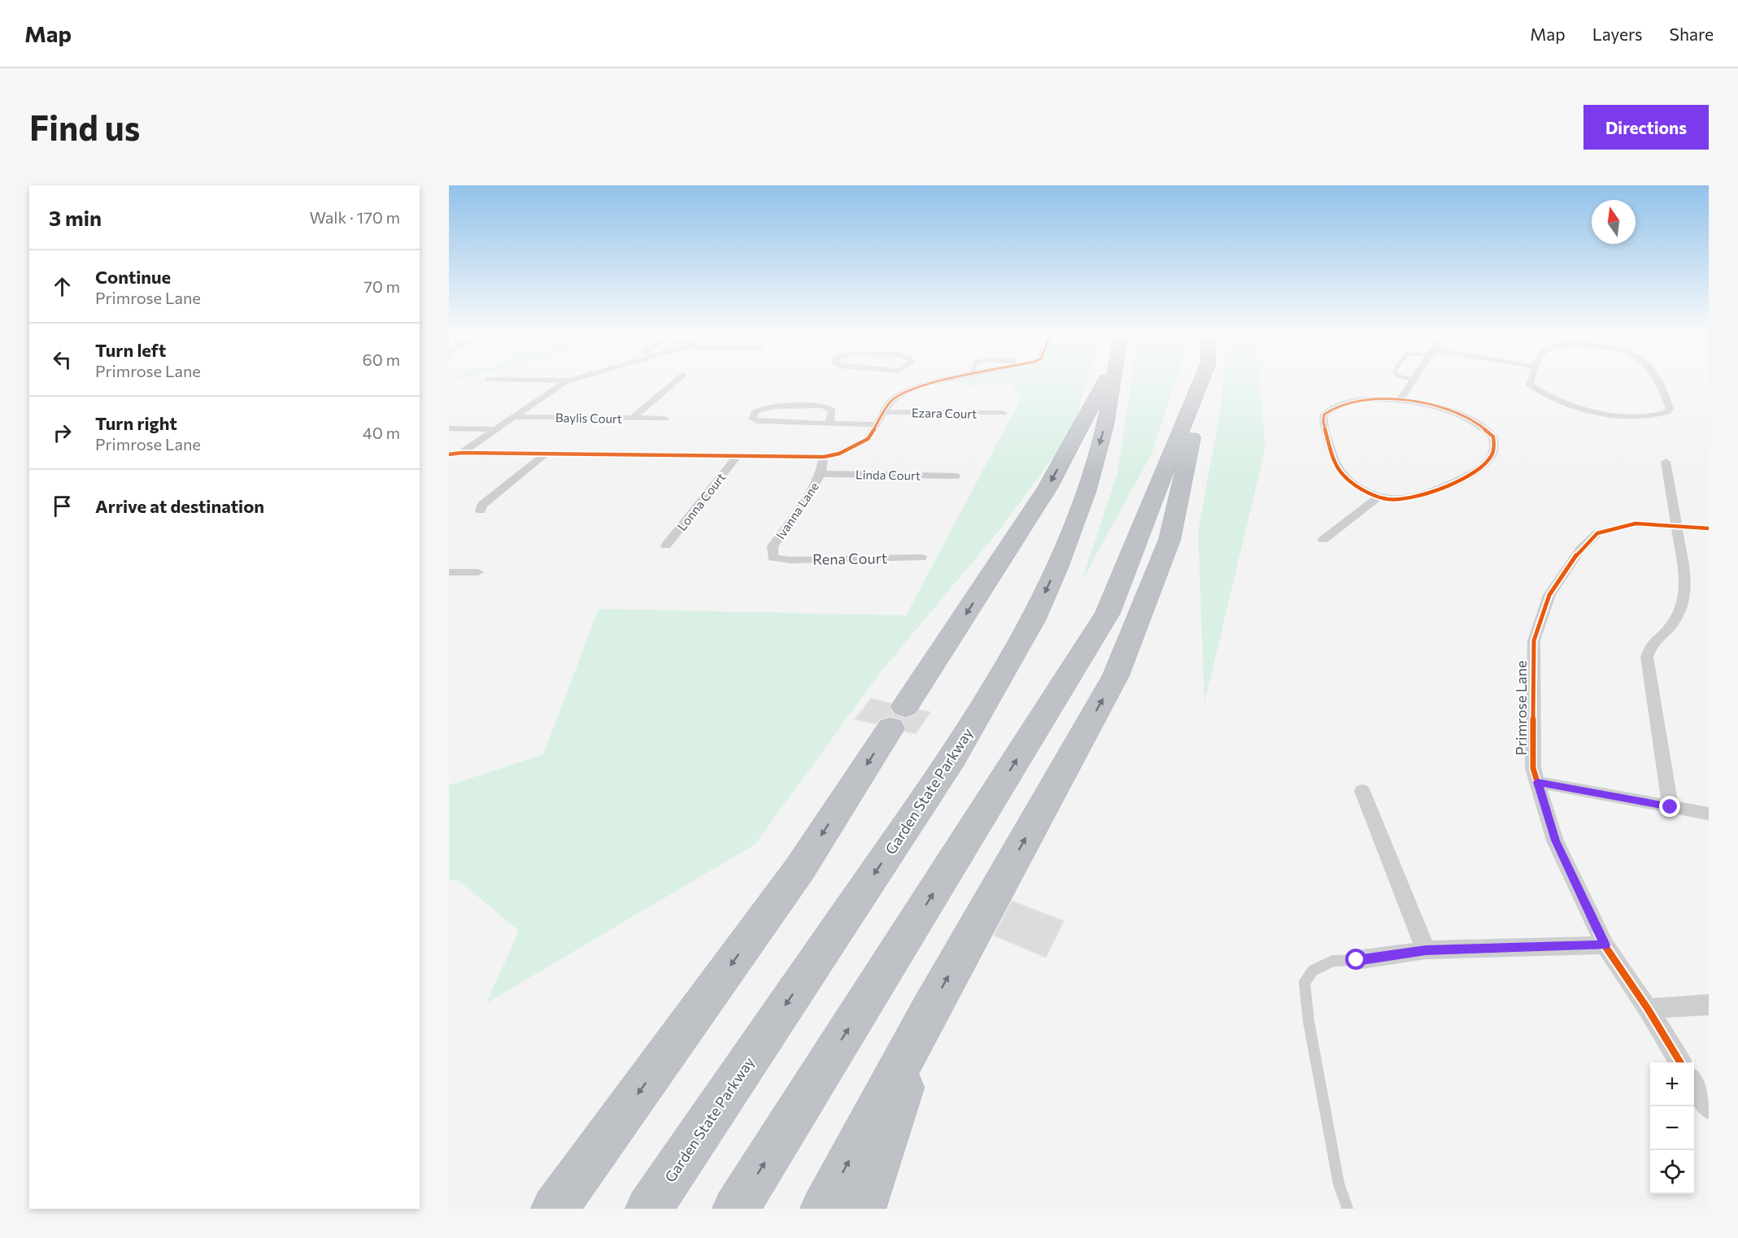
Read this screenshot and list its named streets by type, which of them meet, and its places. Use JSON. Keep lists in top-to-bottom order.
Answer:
{
  "streets": {
    "highway": ["Garden State Parkway"],
    "street": [
      "Ezara Court",
      "Baylis Court",
      "Linda Court",
      "Lonna Court",
      "Ivanna Lane",
      "Rena Court",
      "Primrose Lane"
    ]
  },
  "crossings": [
    ["Linda Court", "Ivanna Lane"],
    ["Ivanna Lane", "Rena Court"]
  ],
  "north": "top",
  "page": {
    "header": "Map",
    "nav": ["Map", "Layers", "Share"],
    "buttons": "Directions",
    "title": "Find us",
    "heading": ["3 min", "Walk · 170 m"],
    "list": [
      ["Continue", "Primrose Lane", "70 m"],
      ["Turn left", "Primrose Lane", "60 m"],
      ["Turn right", "Primrose Lane", "40 m"],
      "Arrive at destination"
    ],
    "map_buttons": ["+", "−"]
  }
}
